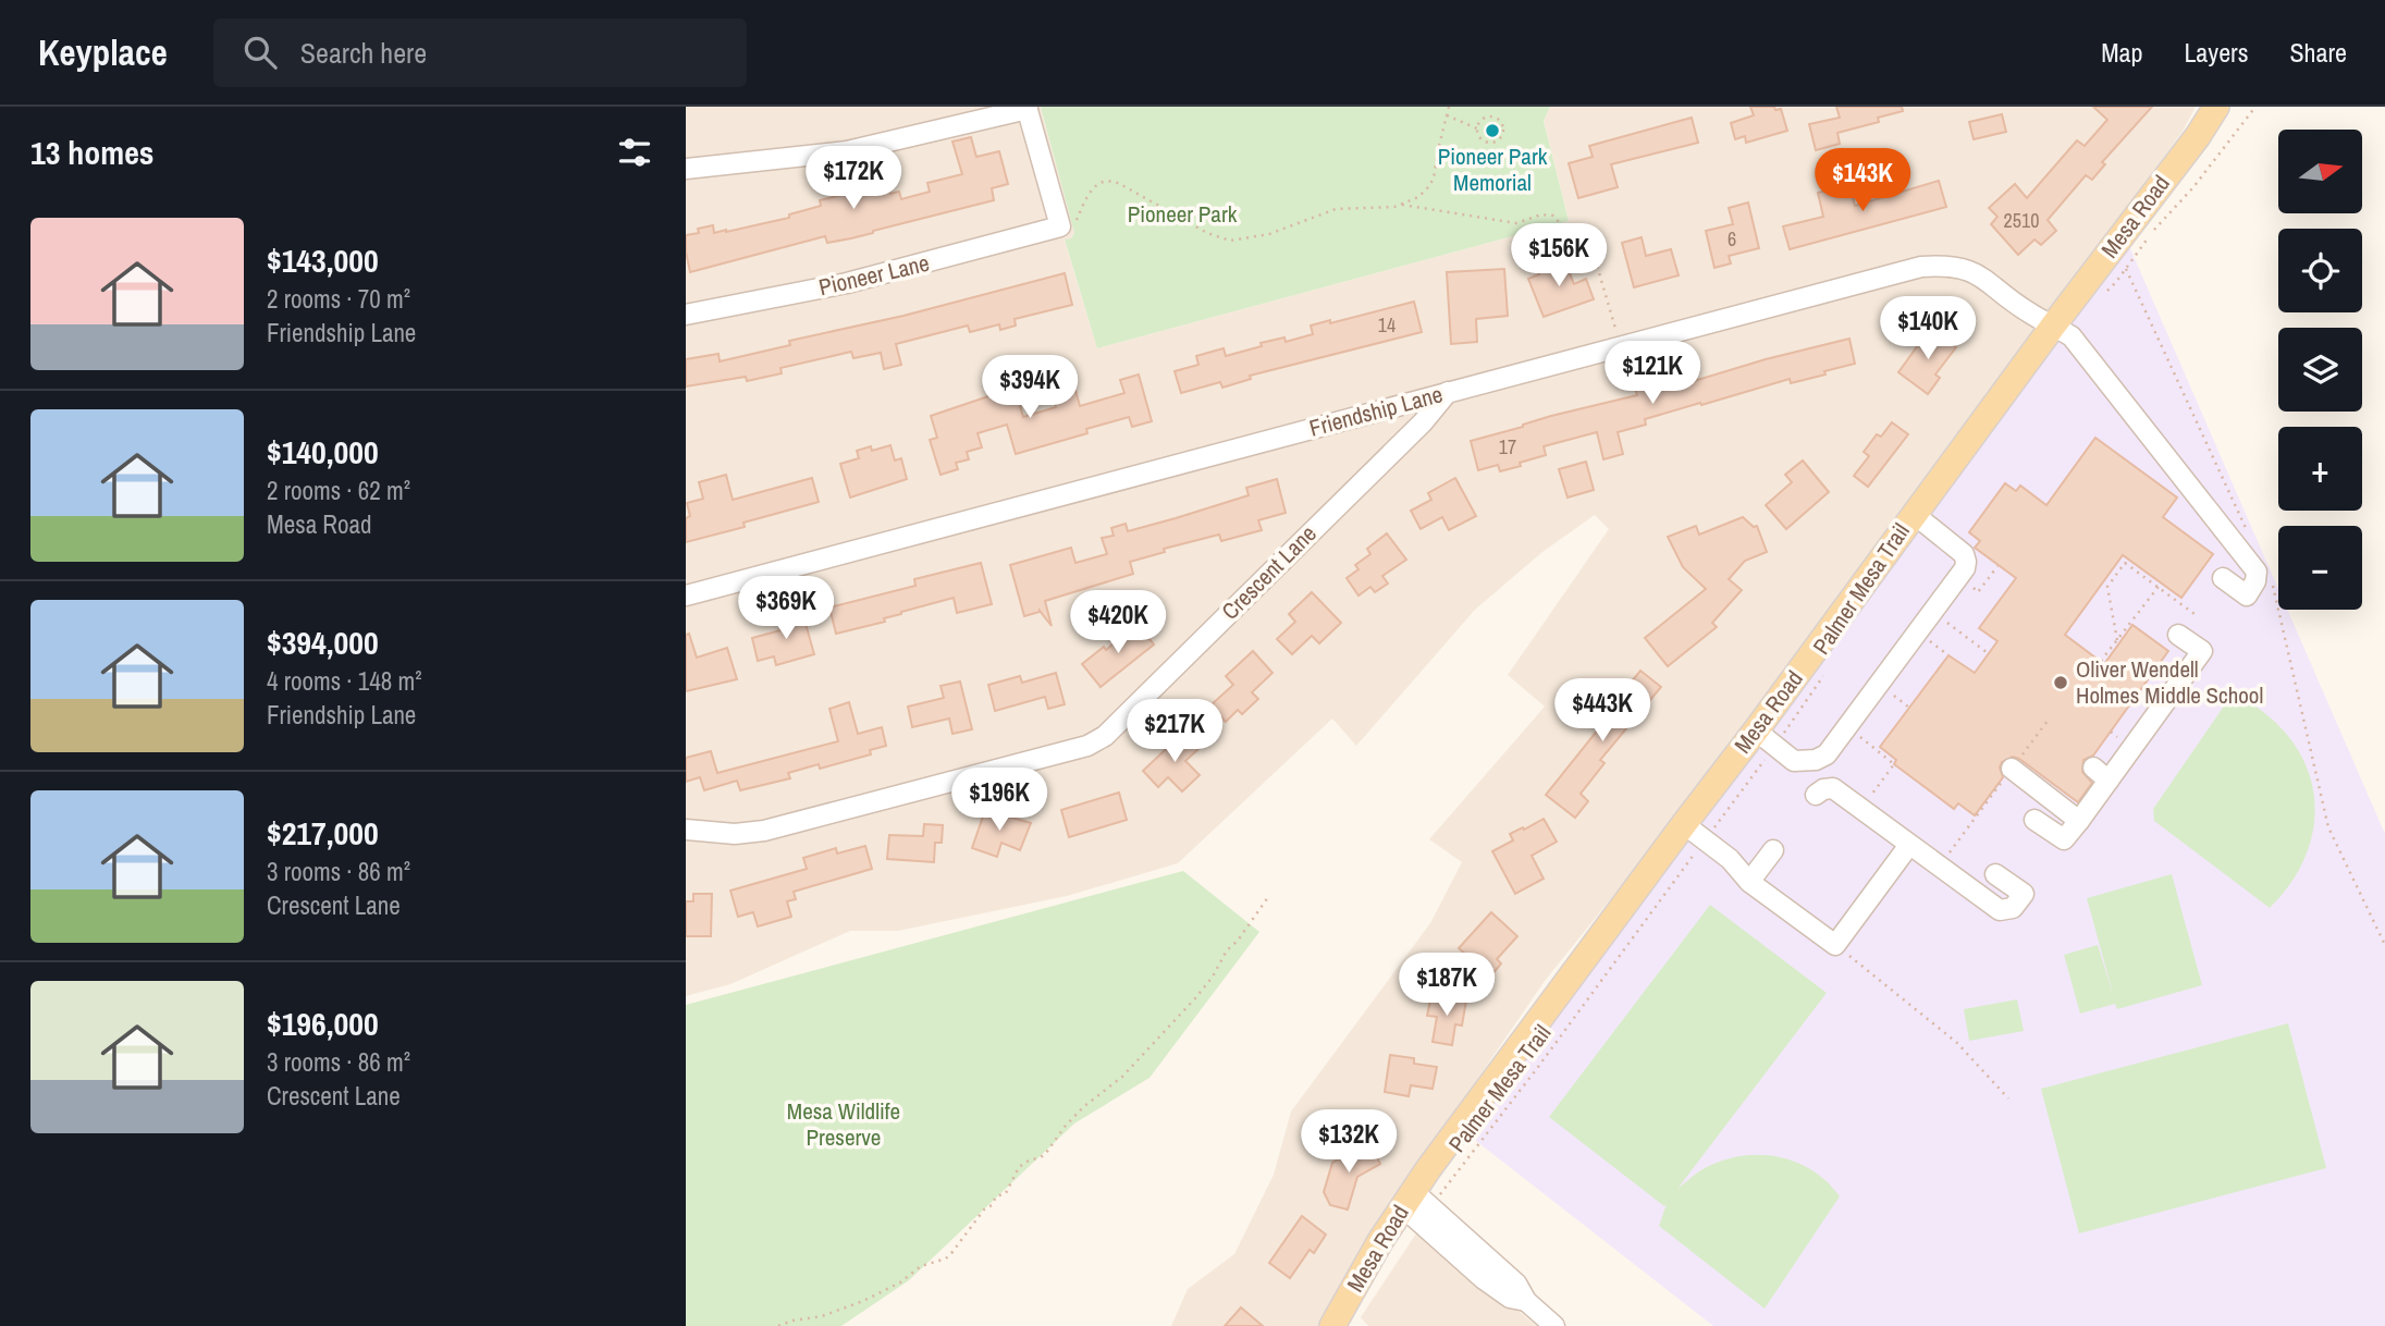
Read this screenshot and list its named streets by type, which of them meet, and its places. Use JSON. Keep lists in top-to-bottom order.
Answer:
{
  "streets": {
    "main road": ["Mesa Road"],
    "street": ["Pioneer Lane", "Friendship Lane", "Crescent Lane"],
    "path": ["Palmer Mesa Trail"]
  },
  "crossings": [
    ["Mesa Road", "Friendship Lane"],
    ["Mesa Road", "Palmer Mesa Trail"],
    ["Friendship Lane", "Crescent Lane"]
  ],
  "parks": ["Pioneer Park", "Mesa Wildlife Preserve"],
  "places": ["Pioneer Park Memorial", "Oliver Wendell Holmes Middle School"],
  "house_numbers": [
    "2510",
    "6",
    "14",
    "17"
  ],
  "north": "right",
  "page": {
    "header": "Keyplace",
    "search": "Search here",
    "nav": ["Map", "Layers", "Share"],
    "heading": "13 homes",
    "map_buttons": ["+", "−"],
    "price": [
      "$172K",
      "$143K",
      "$156K",
      "$140K",
      "$121K",
      "$394K",
      "$369K",
      "$420K",
      "$443K",
      "$217K",
      "$196K",
      "$187K",
      "$132K"
    ],
    "list": [
      {
        "name": "$143,000",
        "note": "2 rooms · 70 m² · Friendship Lane"
      },
      {
        "name": "$140,000",
        "note": "2 rooms · 62 m² · Mesa Road"
      },
      {
        "name": "$394,000",
        "note": "4 rooms · 148 m² · Friendship Lane"
      },
      {
        "name": "$217,000",
        "note": "3 rooms · 86 m² · Crescent Lane"
      },
      {
        "name": "$196,000",
        "note": "3 rooms · 86 m² · Crescent Lane"
      }
    ]
  }
}
